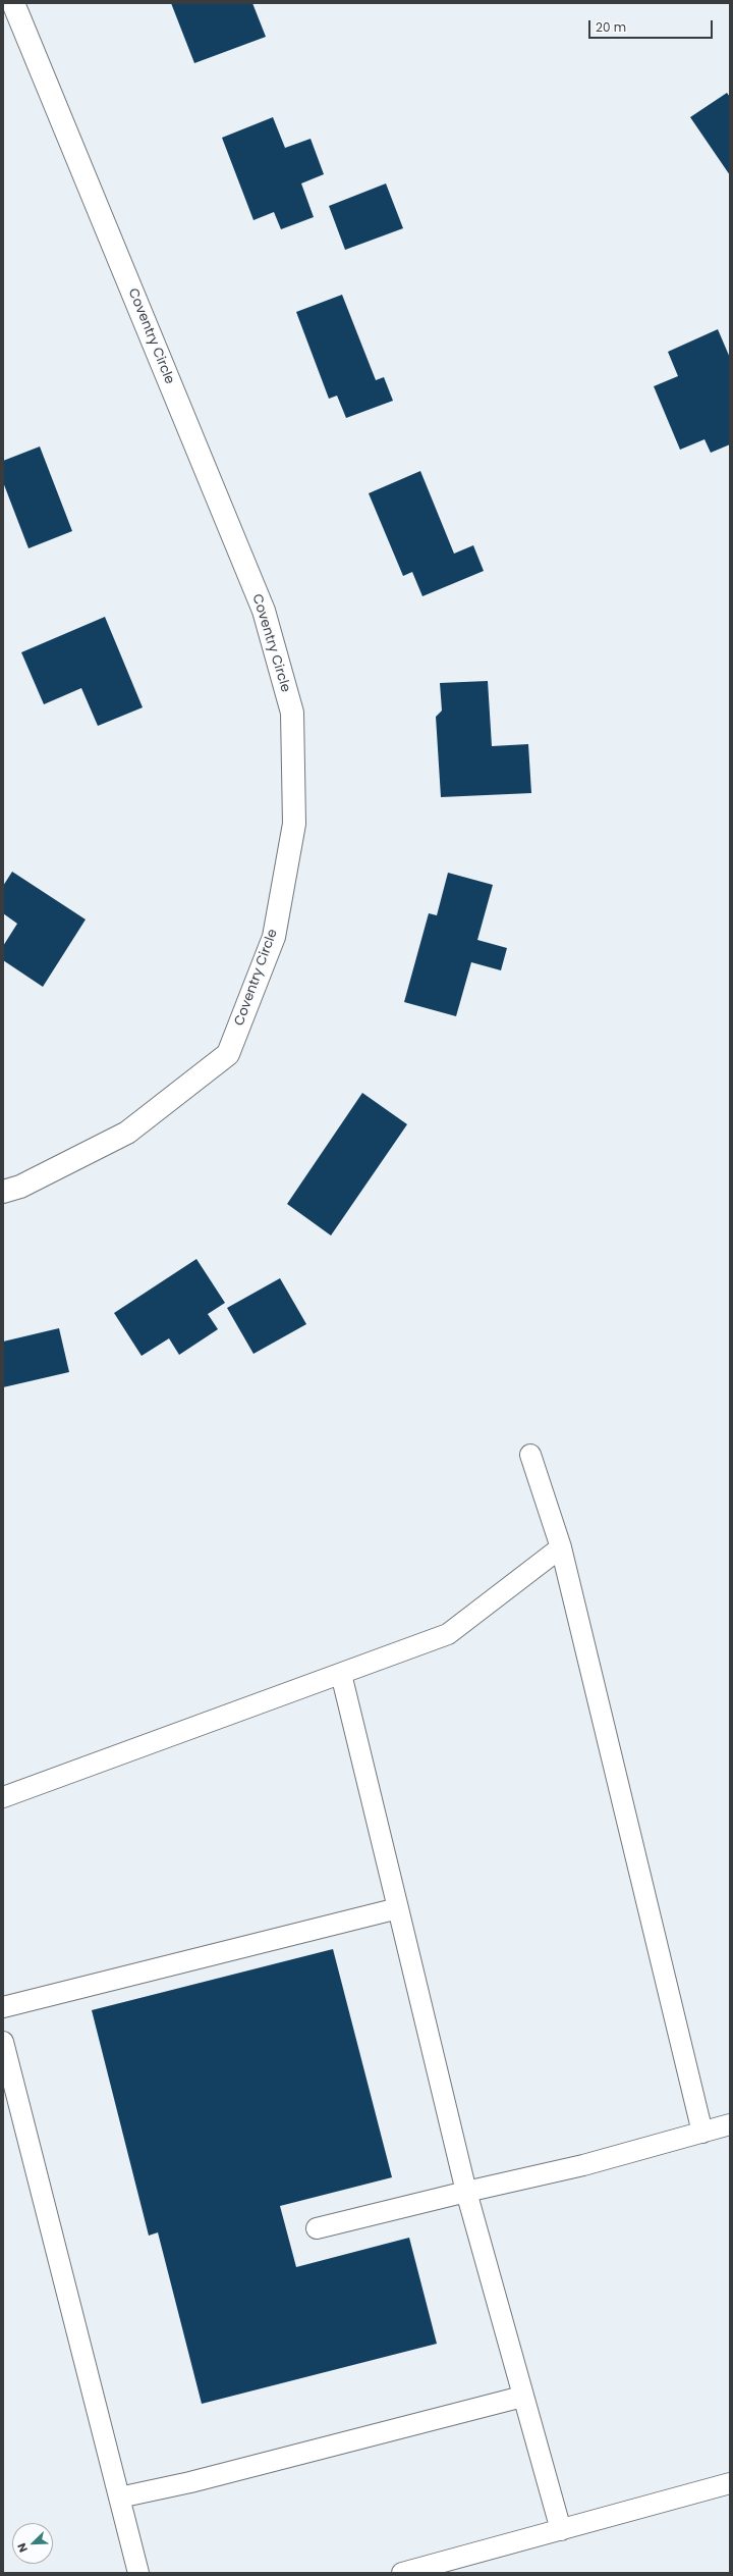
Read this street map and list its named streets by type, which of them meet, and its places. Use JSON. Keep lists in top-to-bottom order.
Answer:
{
  "streets": {
    "street": ["Coventry Circle"]
  },
  "scale_bar": "20 m",
  "north": "bottom left"
}
